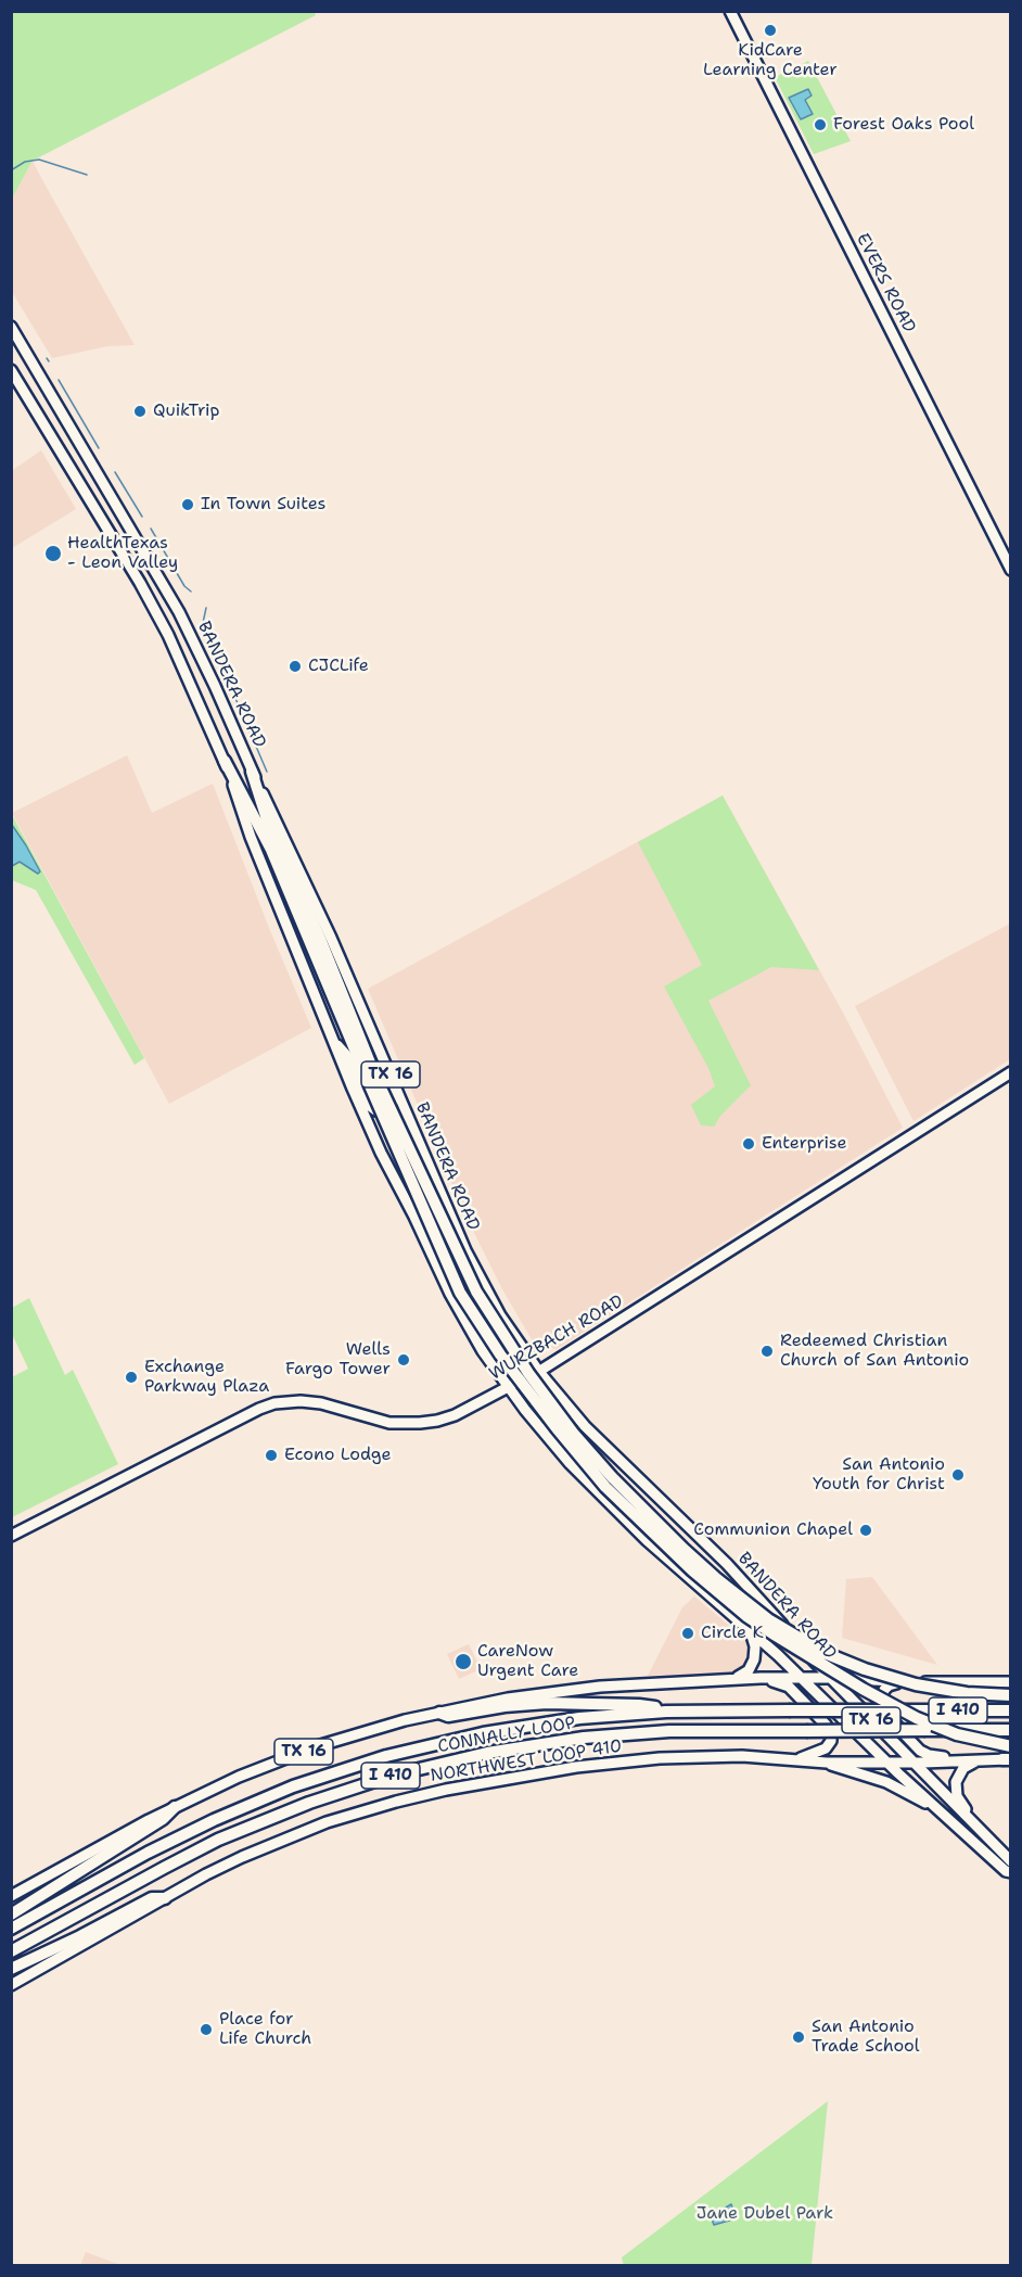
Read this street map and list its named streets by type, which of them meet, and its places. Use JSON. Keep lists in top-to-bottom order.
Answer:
{
  "streets": {
    "highway": ["TX 16", "I 410", "CONNALLY LOOP"],
    "main road": [
      "EVERS ROAD",
      "BANDERA ROAD",
      "WURZBACH ROAD",
      "NORTHWEST LOOP 410"
    ]
  },
  "crossings": [
    ["BANDERA ROAD", "WURZBACH ROAD"],
    ["BANDERA ROAD", "NORTHWEST LOOP 410"]
  ],
  "parks": ["Jane Dubel Park"],
  "places": [
    "KidCare Learning Center",
    "Forest Oaks Pool",
    "QuikTrip",
    "In Town Suites",
    "HealthTexas - Leon Valley",
    "CJCLife",
    "Enterprise",
    "Redeemed Christian Church of San Antonio",
    "Wells Fargo Tower",
    "Exchange Parkway Plaza",
    "Econo Lodge",
    "San Antonio Youth for Christ",
    "Communion Chapel",
    "Circle K",
    "CareNow Urgent Care",
    "Place for Life Church",
    "San Antonio Trade School"
  ]
}
